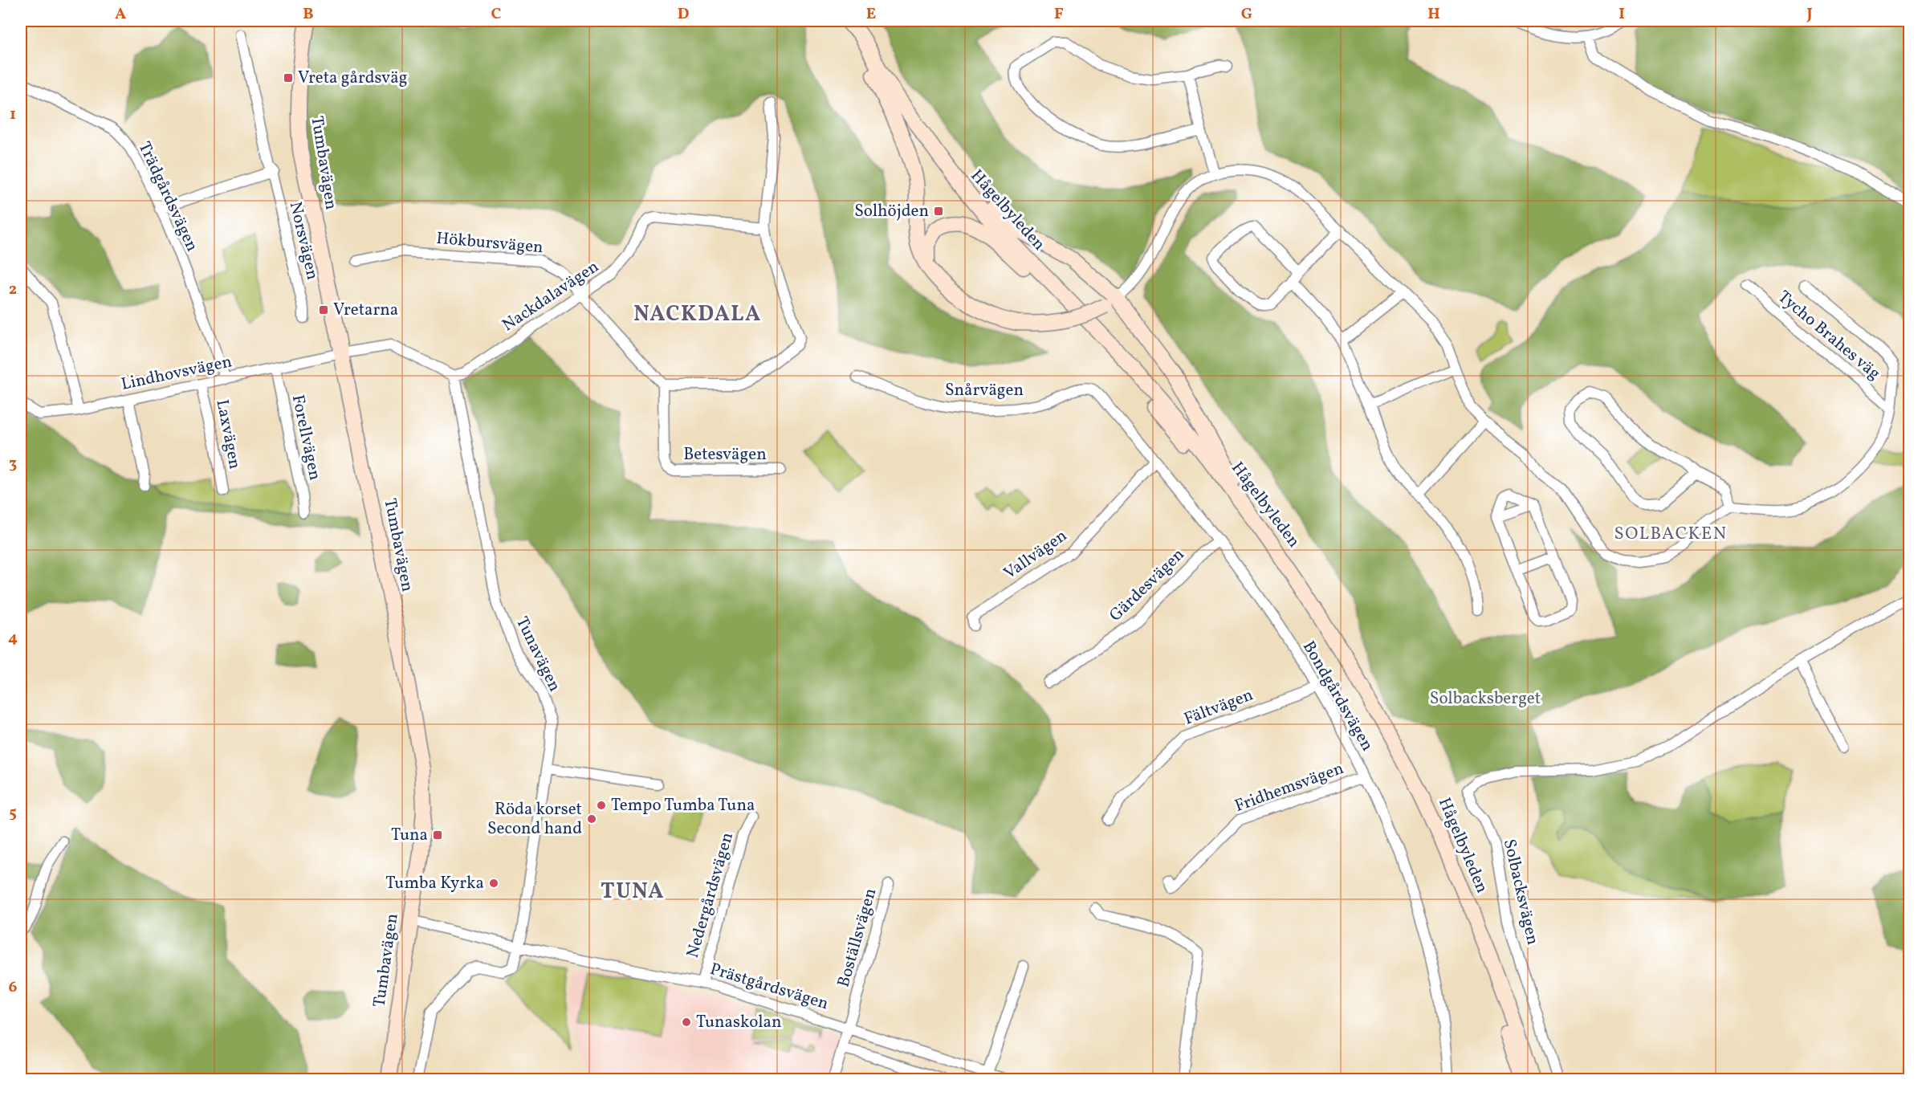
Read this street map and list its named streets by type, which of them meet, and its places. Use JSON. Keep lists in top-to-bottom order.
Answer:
{
  "streets": {
    "main road": ["Tumbavägen", "Hågelbyleden"],
    "street": [
      "Trädgårdsvägen",
      "Norsvägen",
      "Hökbursvägen",
      "Nackdalavägen",
      "Tycho Brahes väg",
      "Lindhovsvägen",
      "Snårvägen",
      "Laxvägen",
      "Forellvägen",
      "Betesvägen",
      "Vallvägen",
      "Gärdesvägen",
      "Tunavägen",
      "Bondgårdsvägen",
      "Fältvägen",
      "Fridhemsvägen",
      "Solbacksvägen",
      "Nedergårdsvägen",
      "Boställsvägen",
      "Prästgårdsvägen"
    ]
  },
  "crossings": [
    ["Tumbavägen", "Lindhovsvägen"],
    ["Tumbavägen", "Prästgårdsvägen"],
    ["Trädgårdsvägen", "Lindhovsvägen"],
    ["Hökbursvägen", "Nackdalavägen"],
    ["Hökbursvägen", "Betesvägen"],
    ["Nackdalavägen", "Tunavägen"],
    ["Lindhovsvägen", "Laxvägen"],
    ["Lindhovsvägen", "Forellvägen"],
    ["Snårvägen", "Bondgårdsvägen"],
    ["Vallvägen", "Bondgårdsvägen"],
    ["Gärdesvägen", "Bondgårdsvägen"],
    ["Tunavägen", "Prästgårdsvägen"],
    ["Bondgårdsvägen", "Fältvägen"],
    ["Bondgårdsvägen", "Fridhemsvägen"],
    ["Nedergårdsvägen", "Prästgårdsvägen"],
    ["Boställsvägen", "Prästgårdsvägen"]
  ],
  "districts": ["NACKDALA", "SOLBACKEN", "TUNA"],
  "parks": ["Solbacksberget"],
  "places": {
    "transit": [
      "Vreta gårdsväg",
      "Solhöjden",
      "Vretarna",
      "Tuna"
    ],
    "other": [
      "Tempo Tumba Tuna",
      "Röda korset Second hand",
      "Tumba Kyrka",
      "Tunaskolan"
    ]
  },
  "grid": {
    "columns": [
      "A",
      "B",
      "C",
      "D",
      "E",
      "F",
      "G",
      "H",
      "I",
      "J"
    ],
    "rows": [
      "1",
      "2",
      "3",
      "4",
      "5",
      "6"
    ]
  }
}
